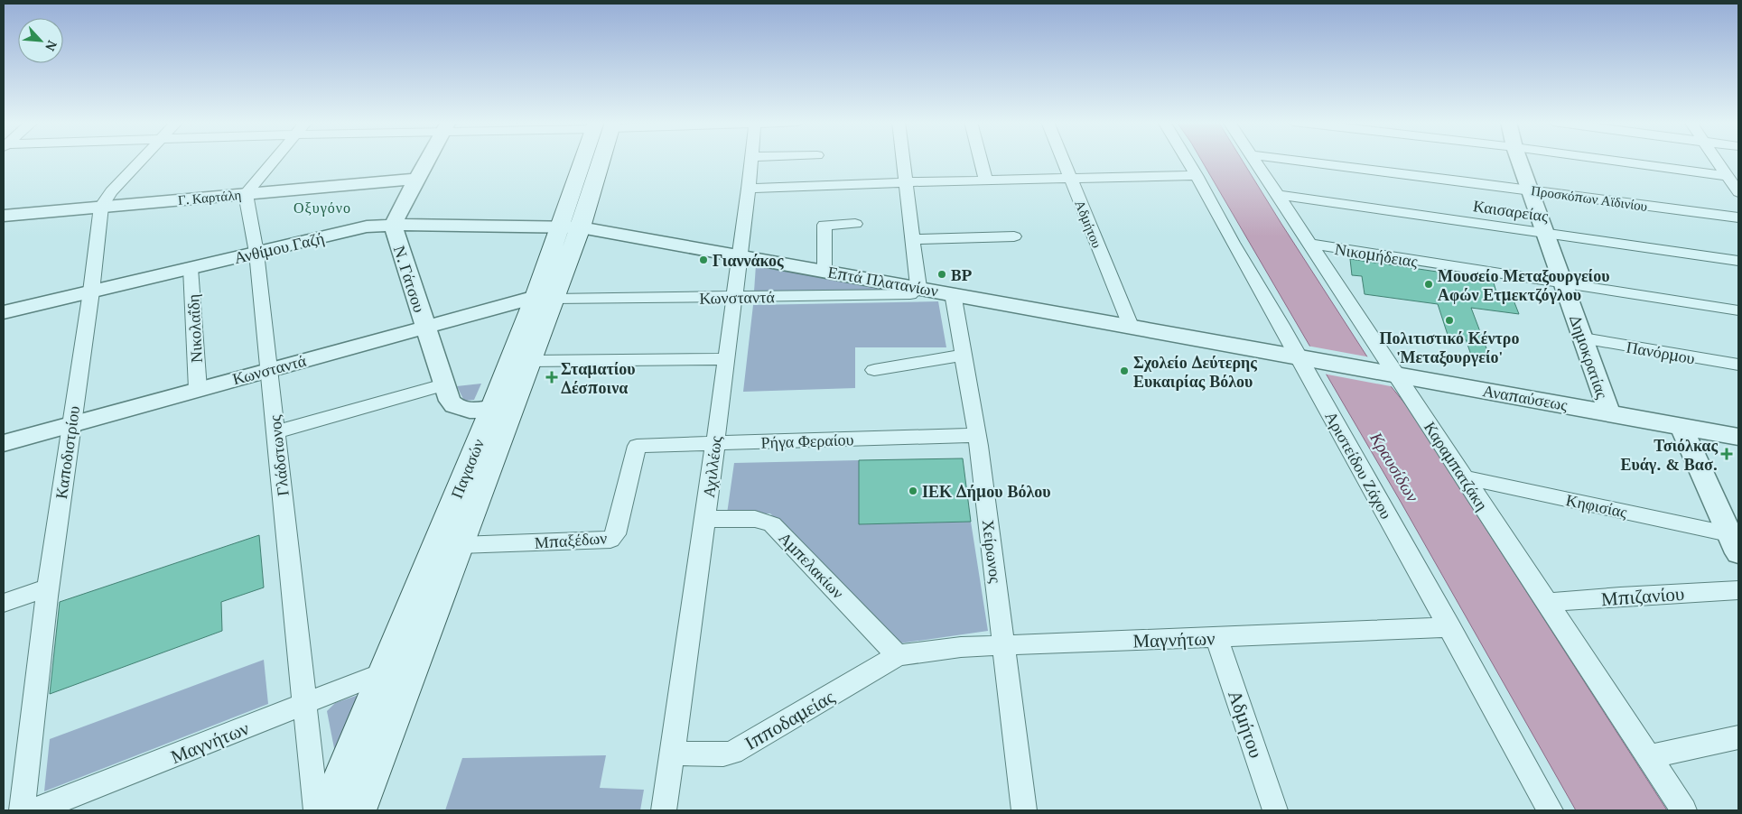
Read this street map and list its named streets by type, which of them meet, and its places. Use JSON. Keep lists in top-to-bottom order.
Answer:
{
  "streets": {
    "main road": ["Παγασών"],
    "street": [
      "Γ. Καρτάλη",
      "Προσκόπων Αϊδινίου",
      "Καισαρείας",
      "Αδμήτου",
      "Ανθίμου Γαζή",
      "Νικομήδειας",
      "Ν. Γάτσου",
      "Επτά Πλατανίων",
      "Κωνσταντά",
      "Νικολαΐδη",
      "Πανόρμου",
      "Δημοκρατίας",
      "Αναπαύσεως",
      "Ρήγα Φεραίου",
      "Καποδιστρίου",
      "Γλάδστωνος",
      "Αριστείδου Ζάχου",
      "Καραμπατζάκη",
      "Αχιλλέως",
      "Κηφισίας",
      "Μπαξέδων",
      "Χείρωνος",
      "Αμπελακίων",
      "Μπιζανίου",
      "Μαγνήτων",
      "Ιπποδαμείας"
    ]
  },
  "crossings": [
    ["Γ. Καρτάλη", "Ν. Γάτσου"],
    ["Γ. Καρτάλη", "Καποδιστρίου"],
    ["Γ. Καρτάλη", "Γλάδστωνος"],
    ["Προσκόπων Αϊδινίου", "Δημοκρατίας"],
    ["Καισαρείας", "Δημοκρατίας"],
    ["Καισαρείας", "Καραμπατζάκη"],
    ["Αδμήτου", "Επτά Πλατανίων"],
    ["Αδμήτου", "Μαγνήτων"],
    ["Ανθίμου Γαζή", "Ν. Γάτσου"],
    ["Ανθίμου Γαζή", "Επτά Πλατανίων"],
    ["Ανθίμου Γαζή", "Νικολαΐδη"],
    ["Ανθίμου Γαζή", "Καποδιστρίου"],
    ["Ανθίμου Γαζή", "Γλάδστωνος"],
    ["Ανθίμου Γαζή", "Παγασών"],
    ["Νικομήδειας", "Δημοκρατίας"],
    ["Νικομήδειας", "Καραμπατζάκη"],
    ["Ν. Γάτσου", "Κωνσταντά"],
    ["Ν. Γάτσου", "Παγασών"],
    ["Επτά Πλατανίων", "Κωνσταντά"],
    ["Επτά Πλατανίων", "Αναπαύσεως"],
    ["Επτά Πλατανίων", "Αριστείδου Ζάχου"],
    ["Επτά Πλατανίων", "Αχιλλέως"],
    ["Επτά Πλατανίων", "Παγασών"],
    ["Επτά Πλατανίων", "Χείρωνος"],
    ["Κωνσταντά", "Νικολαΐδη"],
    ["Κωνσταντά", "Καποδιστρίου"],
    ["Κωνσταντά", "Γλάδστωνος"],
    ["Κωνσταντά", "Αχιλλέως"],
    ["Κωνσταντά", "Παγασών"],
    ["Πανόρμου", "Δημοκρατίας"],
    ["Δημοκρατίας", "Αναπαύσεως"],
    ["Αναπαύσεως", "Αριστείδου Ζάχου"],
    ["Αναπαύσεως", "Καραμπατζάκη"],
    ["Ρήγα Φεραίου", "Αχιλλέως"],
    ["Ρήγα Φεραίου", "Μπαξέδων"],
    ["Ρήγα Φεραίου", "Χείρωνος"],
    ["Γλάδστωνος", "Μαγνήτων"],
    ["Αριστείδου Ζάχου", "Μαγνήτων"],
    ["Καραμπατζάκη", "Κηφισίας"],
    ["Καραμπατζάκη", "Μπιζανίου"],
    ["Αχιλλέως", "Αμπελακίων"],
    ["Αχιλλέως", "Ιπποδαμείας"],
    ["Παγασών", "Μπαξέδων"],
    ["Παγασών", "Μαγνήτων"],
    ["Χείρωνος", "Μαγνήτων"],
    ["Αμπελακίων", "Μαγνήτων"],
    ["Αμπελακίων", "Ιπποδαμείας"],
    ["Μαγνήτων", "Ιπποδαμείας"]
  ],
  "districts": ["Οξυγόνο"],
  "water": ["Κραυσίδων"],
  "places": {
    "other": [
      "Γιαννάκος",
      "BP",
      "Μουσείο Μεταξουργείου Αφών Ετμεκτζόγλου",
      "Πολιτιστικό Κέντρο 'Μεταξουργείο'",
      "Σχολείο Δεύτερης Ευκαιρίας Βόλου",
      "ΙΕΚ Δήμου Βόλου"
    ],
    "health": ["Σταματίου Δέσποινα", "Τσιόλκας Ευάγ. & Βασ."]
  },
  "north": "bottom right"
}
